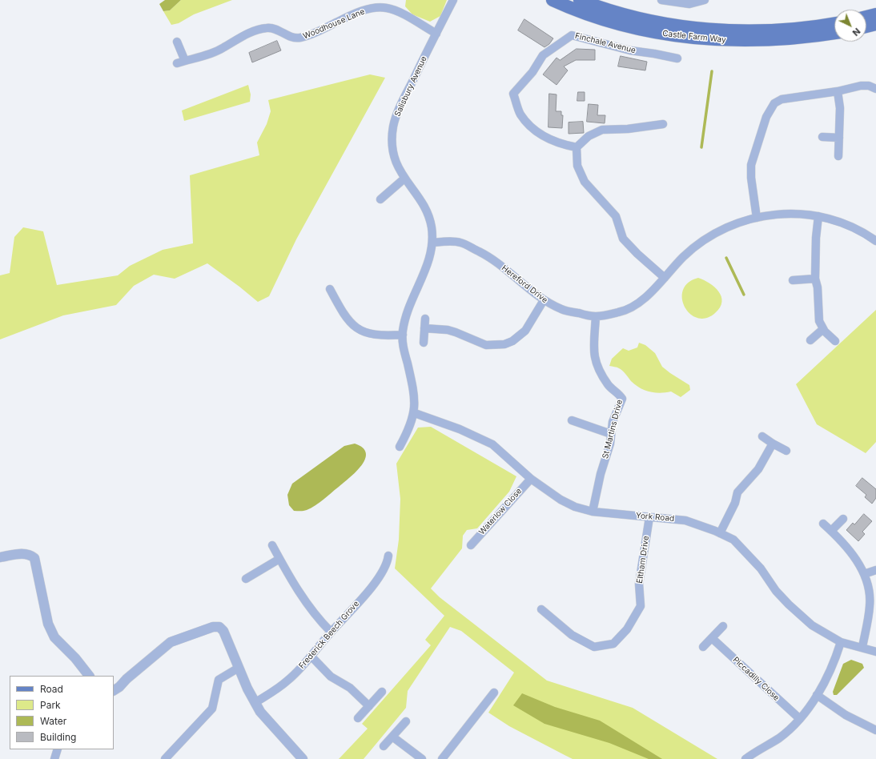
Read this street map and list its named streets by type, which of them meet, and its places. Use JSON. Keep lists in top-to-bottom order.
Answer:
{
  "streets": {
    "main road": ["Castle Farm Way"],
    "street": [
      "Woodhouse Lane",
      "Finchale Avenue",
      "Salisbury Avenue",
      "Hereford Drive",
      "St Martins Drive",
      "Waterlow Close",
      "York Road",
      "Eltham Drive",
      "Frederick Beech Grove",
      "Piccadilly Close"
    ]
  },
  "crossings": [
    ["Woodhouse Lane", "Salisbury Avenue"],
    ["Salisbury Avenue", "Hereford Drive"],
    ["Salisbury Avenue", "York Road"],
    ["Hereford Drive", "St Martins Drive"],
    ["St Martins Drive", "York Road"],
    ["Waterlow Close", "York Road"],
    ["York Road", "Eltham Drive"]
  ],
  "legend": [
    "Road",
    "Park",
    "Water",
    "Building"
  ],
  "north": "bottom right"
}
